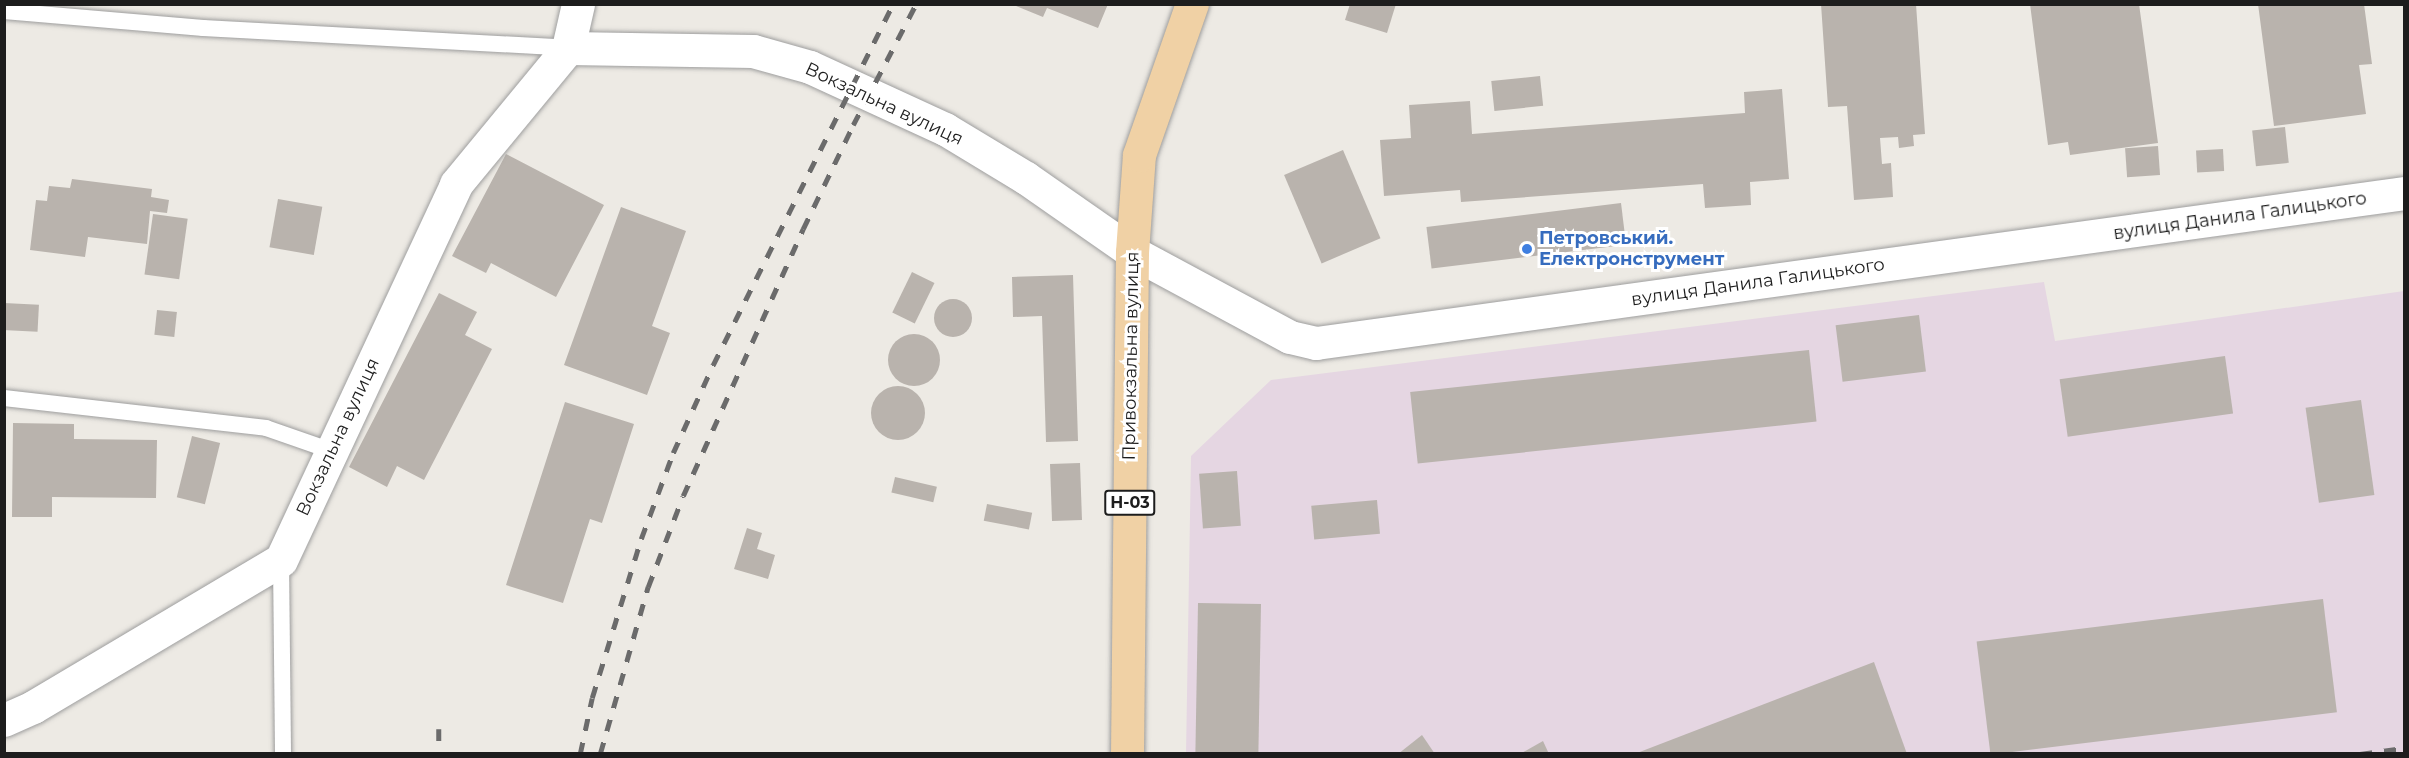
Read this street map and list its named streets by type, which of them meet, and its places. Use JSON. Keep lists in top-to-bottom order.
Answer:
{
  "streets": {
    "main road": ["Привокзальна вулиця", "Н-03"],
    "street": ["Вокзальна вулиця", "вулиця Данила Галицького"]
  },
  "crossings": [
    ["Вокзальна вулиця", "вулиця Данила Галицького"],
    ["Вокзальна вулиця", "Привокзальна вулиця"],
    ["вулиця Данила Галицького", "Привокзальна вулиця"]
  ],
  "places": ["Петровський. Електронструмент"]
}
